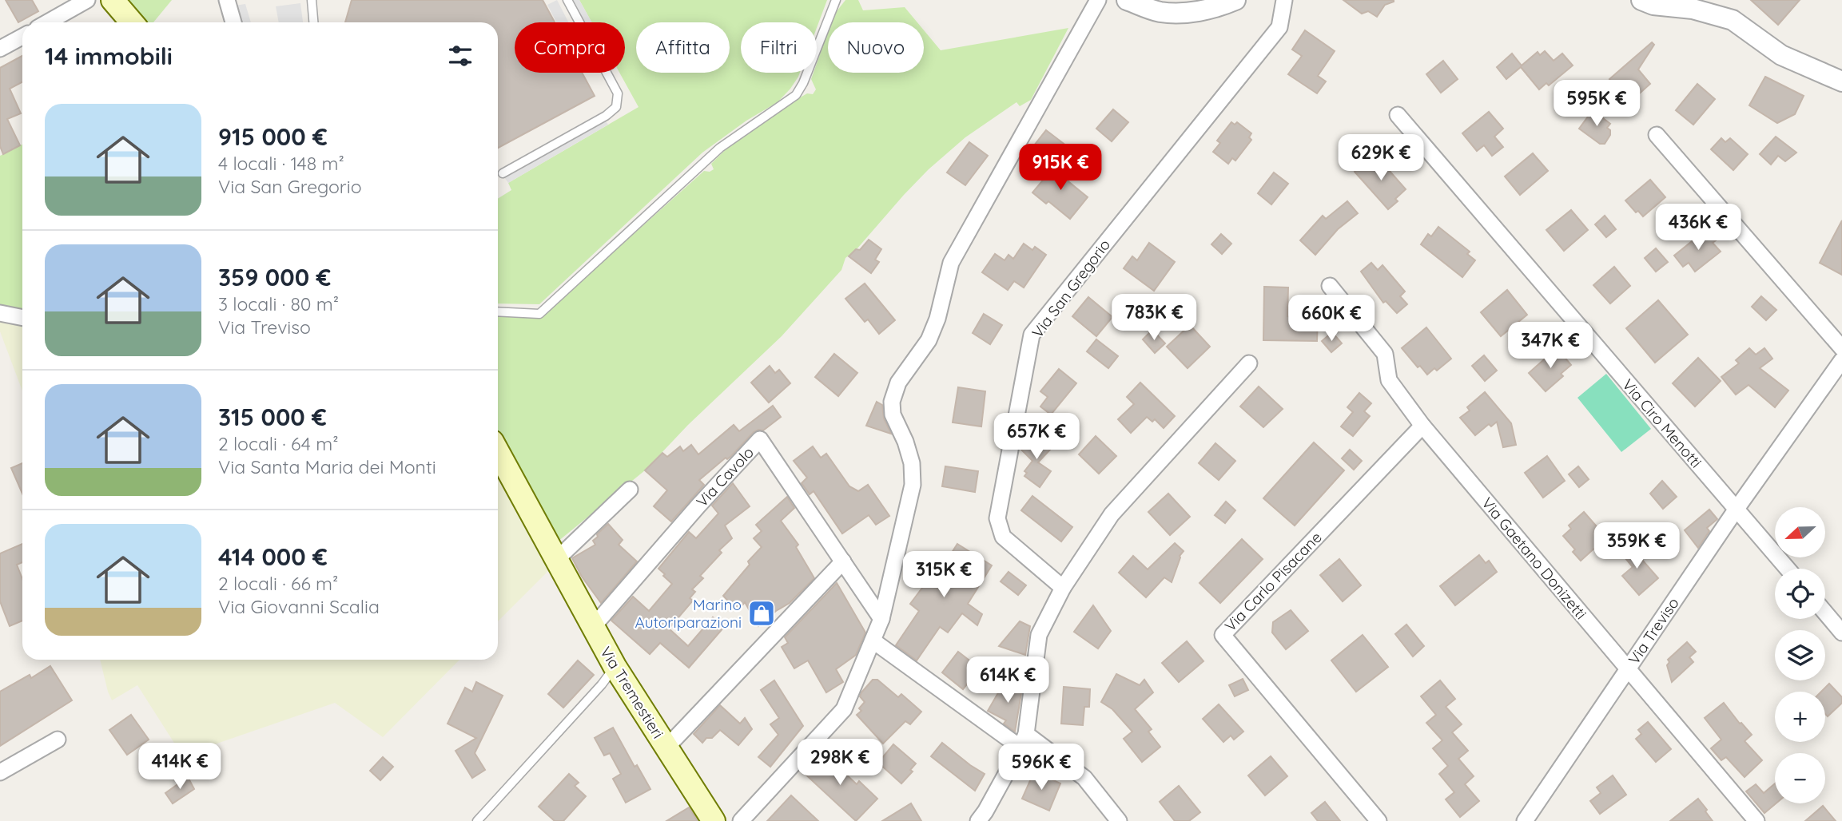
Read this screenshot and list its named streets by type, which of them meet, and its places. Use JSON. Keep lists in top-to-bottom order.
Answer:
{
  "streets": {
    "main road": ["Via Tremestieri"],
    "street": [
      "Via San Gregorio",
      "Via Ciro Menotti",
      "Via Cavolo",
      "Via Gaetano Donizetti",
      "Via Carlo Pisacane",
      "Via Treviso"
    ]
  },
  "crossings": [
    ["Via Ciro Menotti", "Via Treviso"],
    ["Via Cavolo", "Via Tremestieri"],
    ["Via Gaetano Donizetti", "Via Carlo Pisacane"],
    ["Via Gaetano Donizetti", "Via Treviso"]
  ],
  "places": {
    "shop": ["Marino Autoriparazioni"]
  },
  "north": "left",
  "page": {
    "chip": [
      "Compra",
      "Affitta",
      "Filtri",
      "Nuovo"
    ],
    "heading": "14 immobili",
    "price": [
      "595K €",
      "629K €",
      "915K €",
      "436K €",
      "783K €",
      "660K €",
      "347K €",
      "657K €",
      "359K €",
      "315K €",
      "614K €",
      "298K €",
      "414K €",
      "596K €"
    ],
    "list": [
      {
        "name": "915 000 €",
        "note": "4 locali · 148 m² · Via San Gregorio"
      },
      {
        "name": "359 000 €",
        "note": "3 locali · 80 m² · Via Treviso"
      },
      {
        "name": "315 000 €",
        "note": "2 locali · 64 m² · Via Santa Maria dei Monti"
      },
      {
        "name": "414 000 €",
        "note": "2 locali · 66 m² · Via Giovanni Scalia"
      }
    ],
    "map_buttons": ["+", "−"]
  }
}
